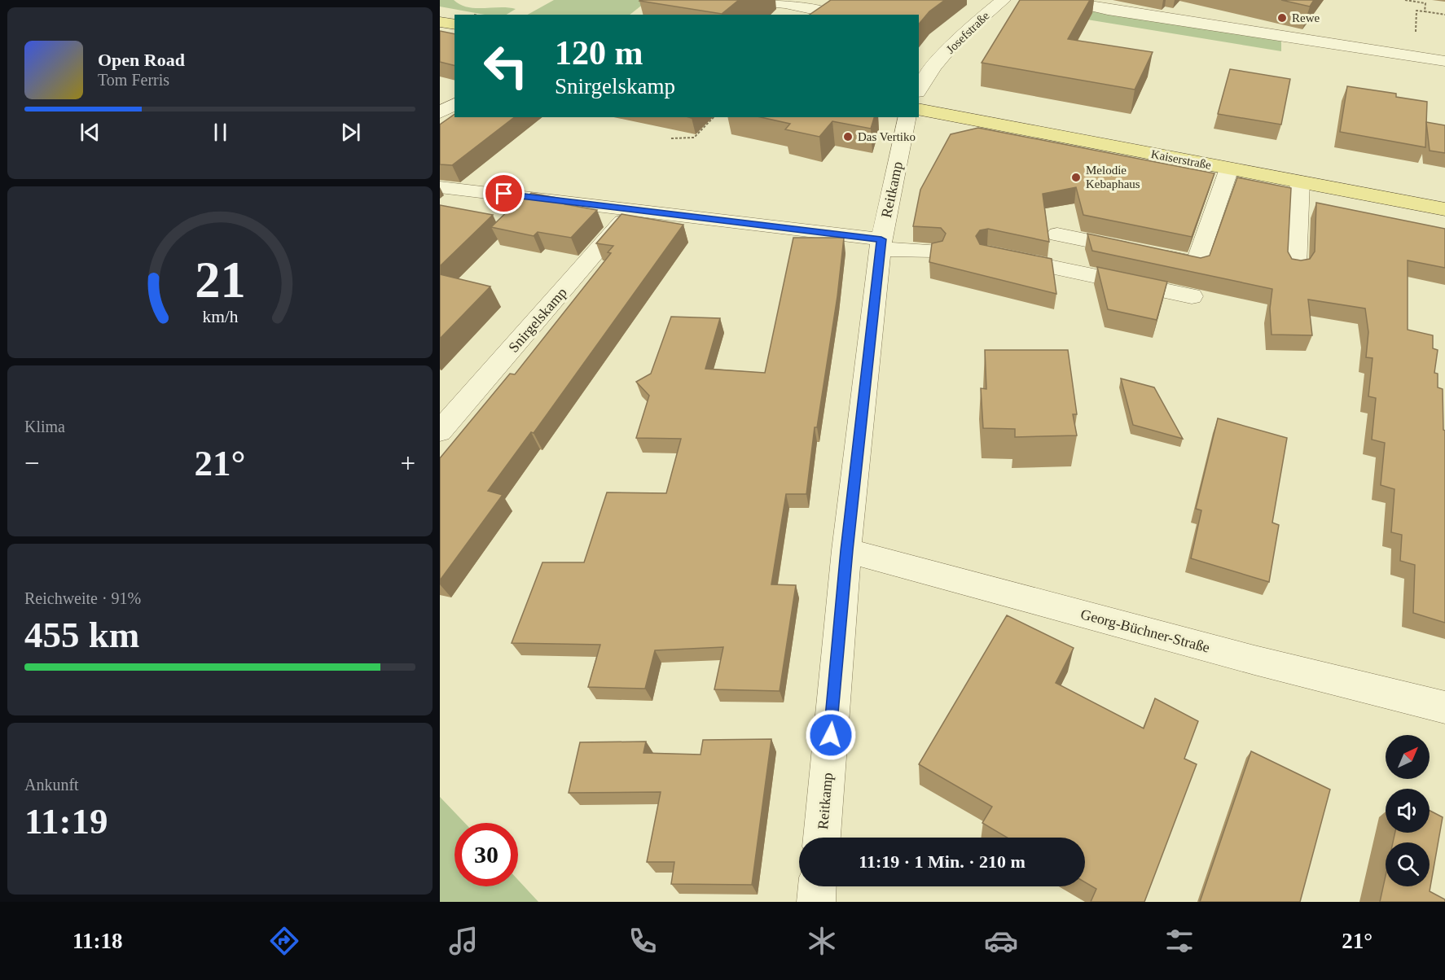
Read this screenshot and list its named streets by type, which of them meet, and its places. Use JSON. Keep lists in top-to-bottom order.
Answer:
{
  "streets": {
    "main road": ["Kaiserstraße"],
    "street": [
      "Josefstraße",
      "Reitkamp",
      "Snirgelskamp",
      "Georg-Büchner-Straße"
    ]
  },
  "crossings": [
    ["Reitkamp", "Georg-Büchner-Straße"]
  ],
  "places": ["Rewe", "Das Vertiko", "Melodie Kebaphaus"],
  "north": "top right",
  "page": {
    "turn": ["120 m", "Snirgelskamp"],
    "song": ["Open Road", "Tom Ferris"],
    "tile": [
      "Klima",
      ["Reichweite · 91%", "455 km"],
      ["Ankunft", "11:19"]
    ],
    "heat": ["−", "21°", "+"],
    "limit": "30",
    "trip": "11:19 · 1 Min. · 210 m",
    "tabs": ["11:18", "21°"],
    "gauge": ["21", "km/h"]
  }
}
